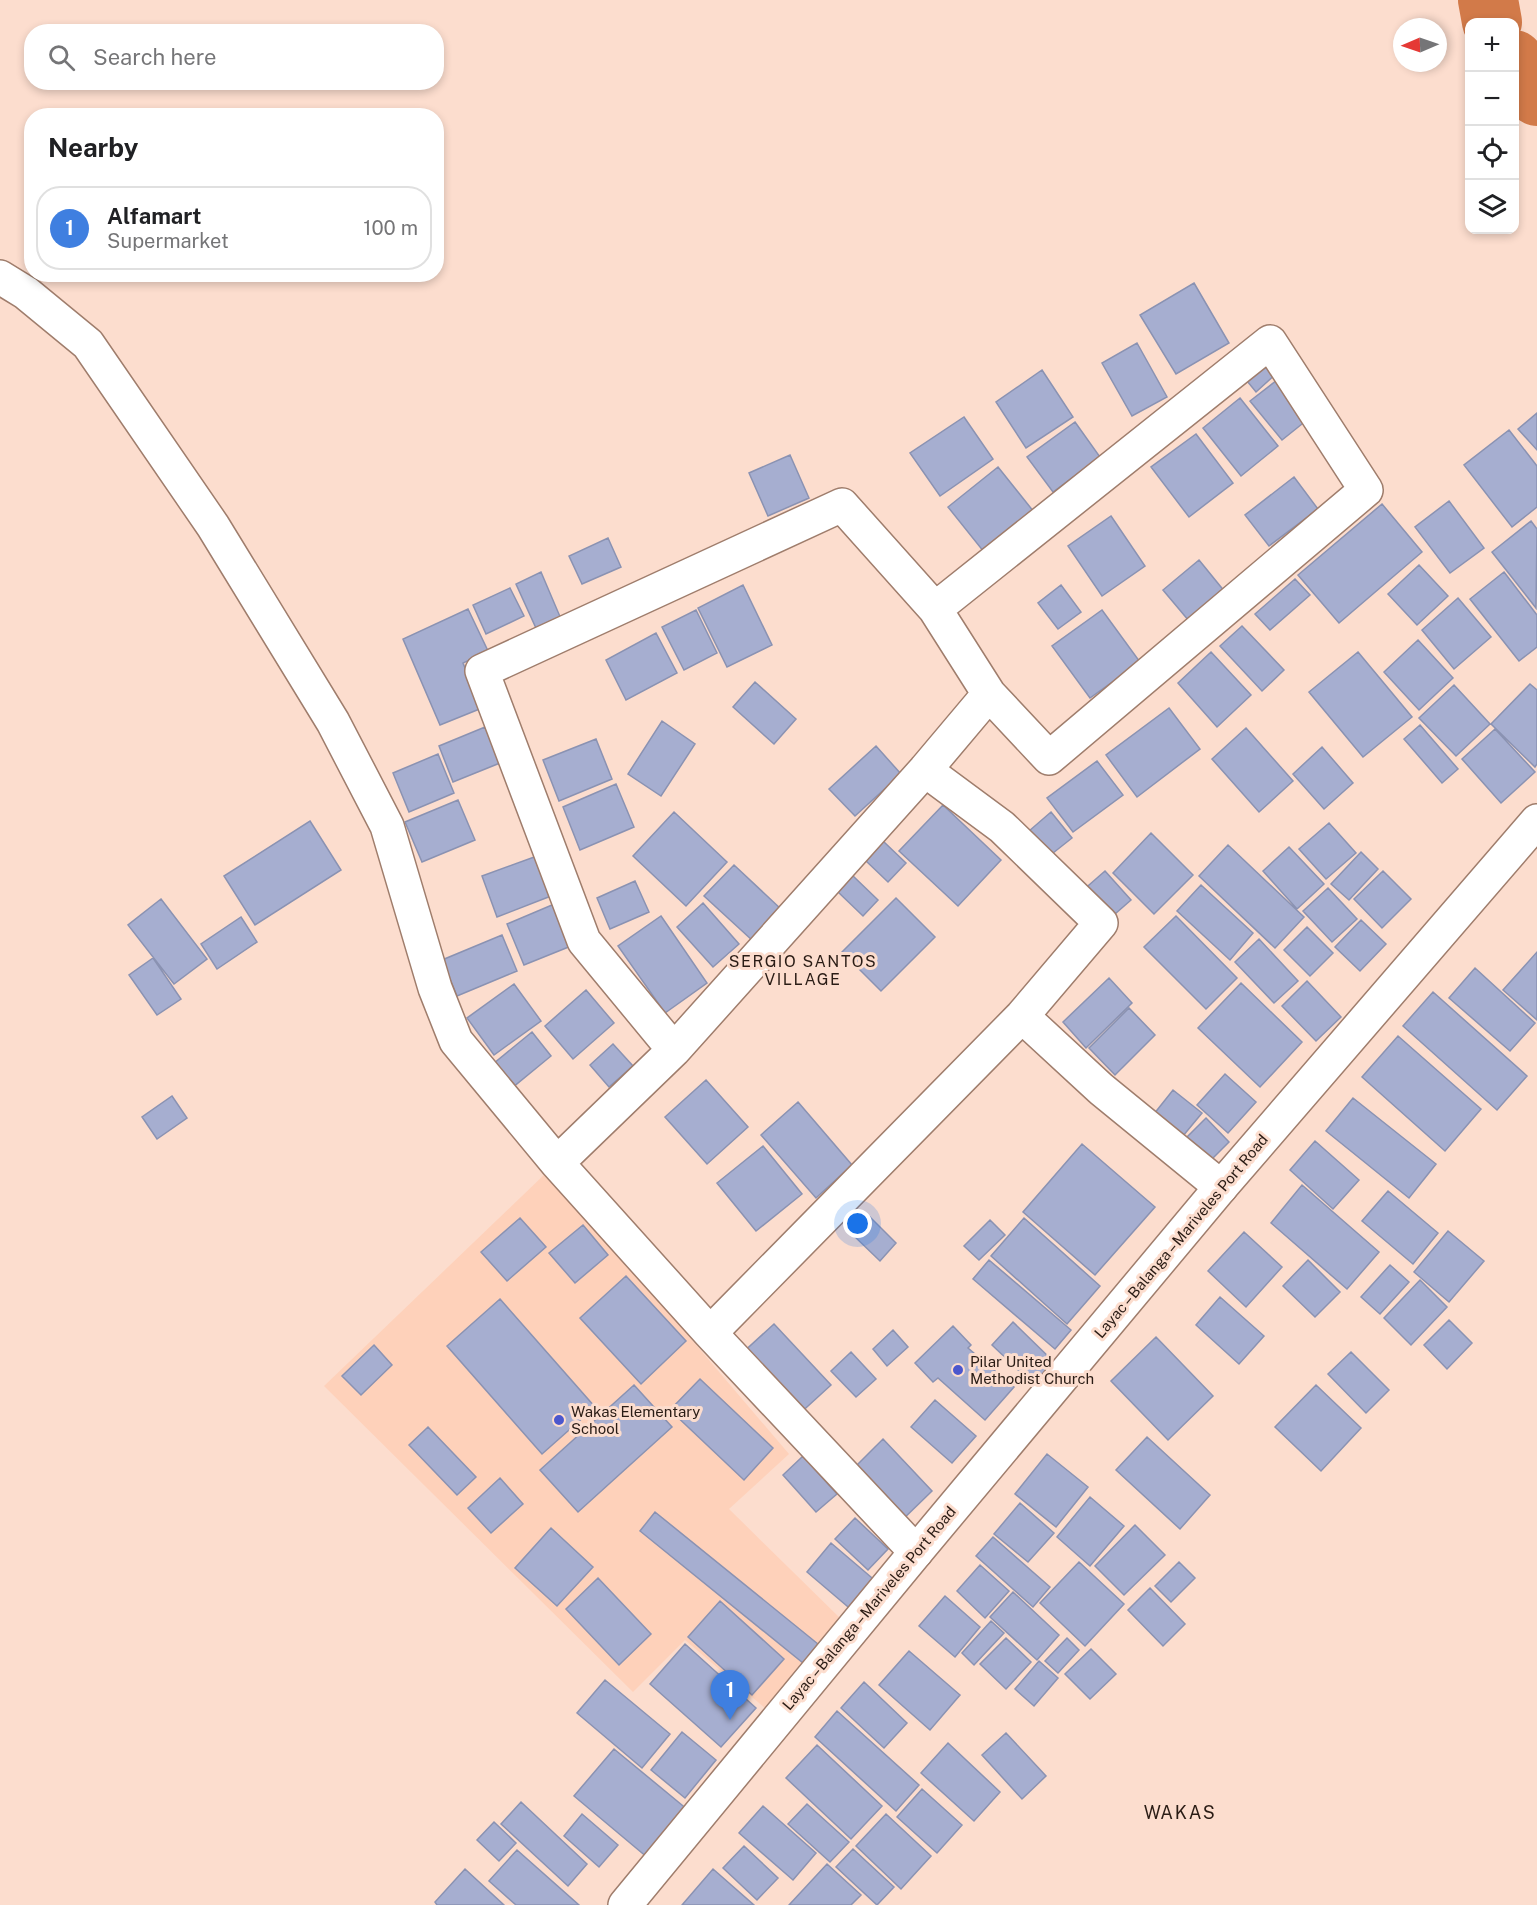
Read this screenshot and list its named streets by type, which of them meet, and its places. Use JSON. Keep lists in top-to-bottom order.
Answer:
{
  "streets": {
    "street": ["Layac – Balanga – Mariveles Port Road"]
  },
  "districts": ["SERGIO SANTOS VILLAGE", "WAKAS"],
  "places": ["Pilar United Methodist Church", "Wakas Elementary School"],
  "north": "left",
  "page": {
    "map_buttons": ["+", "−"],
    "search": "Search here",
    "heading": "Nearby",
    "list": [
      {
        "mark": "1",
        "name": "Alfamart",
        "note": "Supermarket",
        "value": "100 m"
      }
    ],
    "pins": "1"
  }
}
